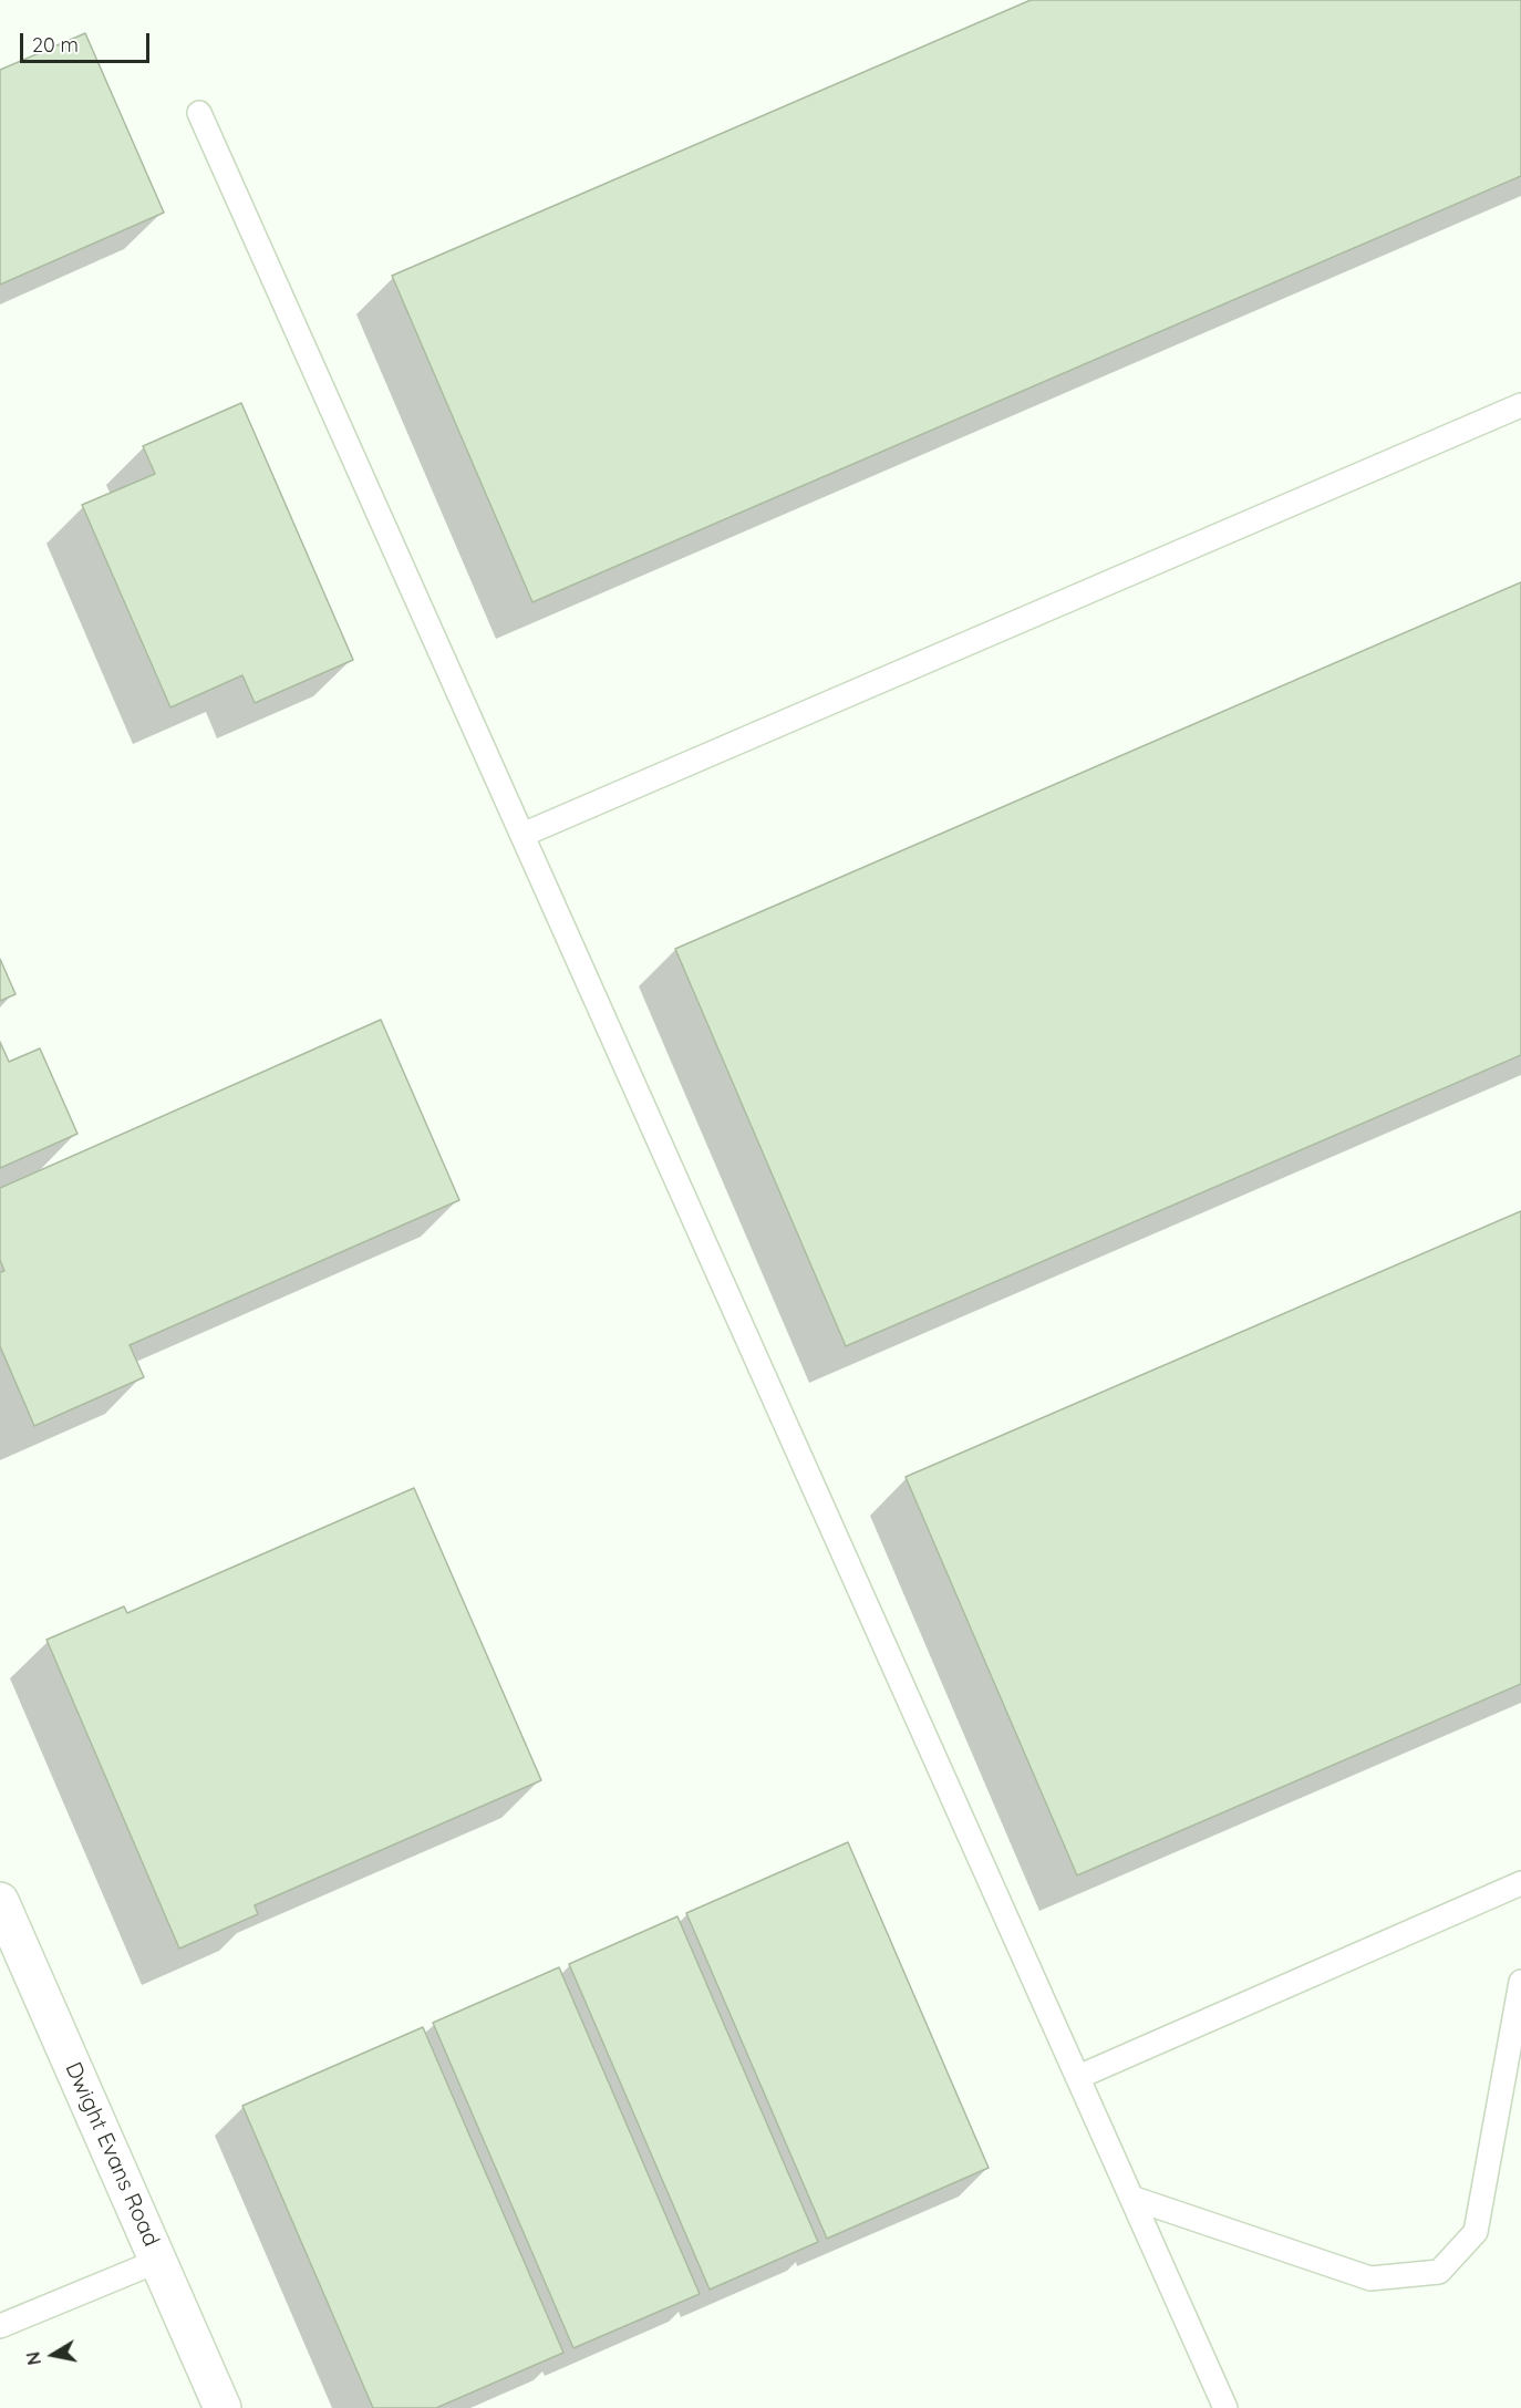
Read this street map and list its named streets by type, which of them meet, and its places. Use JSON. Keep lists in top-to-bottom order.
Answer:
{
  "streets": {
    "street": ["Dwight Evans Road"]
  },
  "scale_bar": "20 m",
  "north": "left"
}
